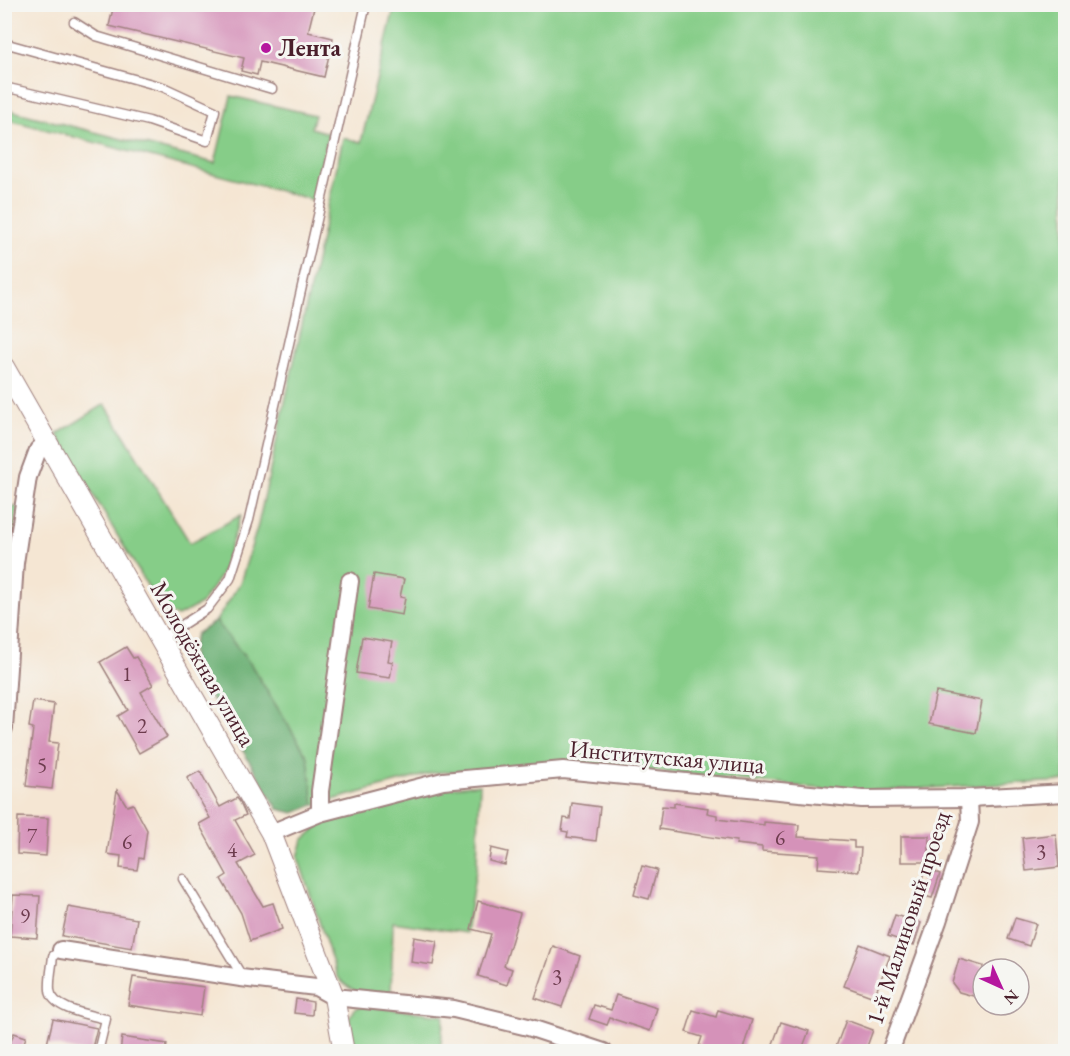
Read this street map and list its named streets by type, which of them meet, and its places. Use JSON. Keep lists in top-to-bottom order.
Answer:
{
  "streets": {
    "street": ["Молодёжная улица", "Институтская улица", "1-й Малиновый проезд"]
  },
  "crossings": [
    ["Молодёжная улица", "Институтская улица"],
    ["Институтская улица", "1-й Малиновый проезд"]
  ],
  "places": ["Лента"],
  "house_numbers": [
    "1",
    "2",
    "5",
    "7",
    "6",
    "6",
    "4",
    "3",
    "9",
    "3"
  ],
  "north": "bottom right"
}
